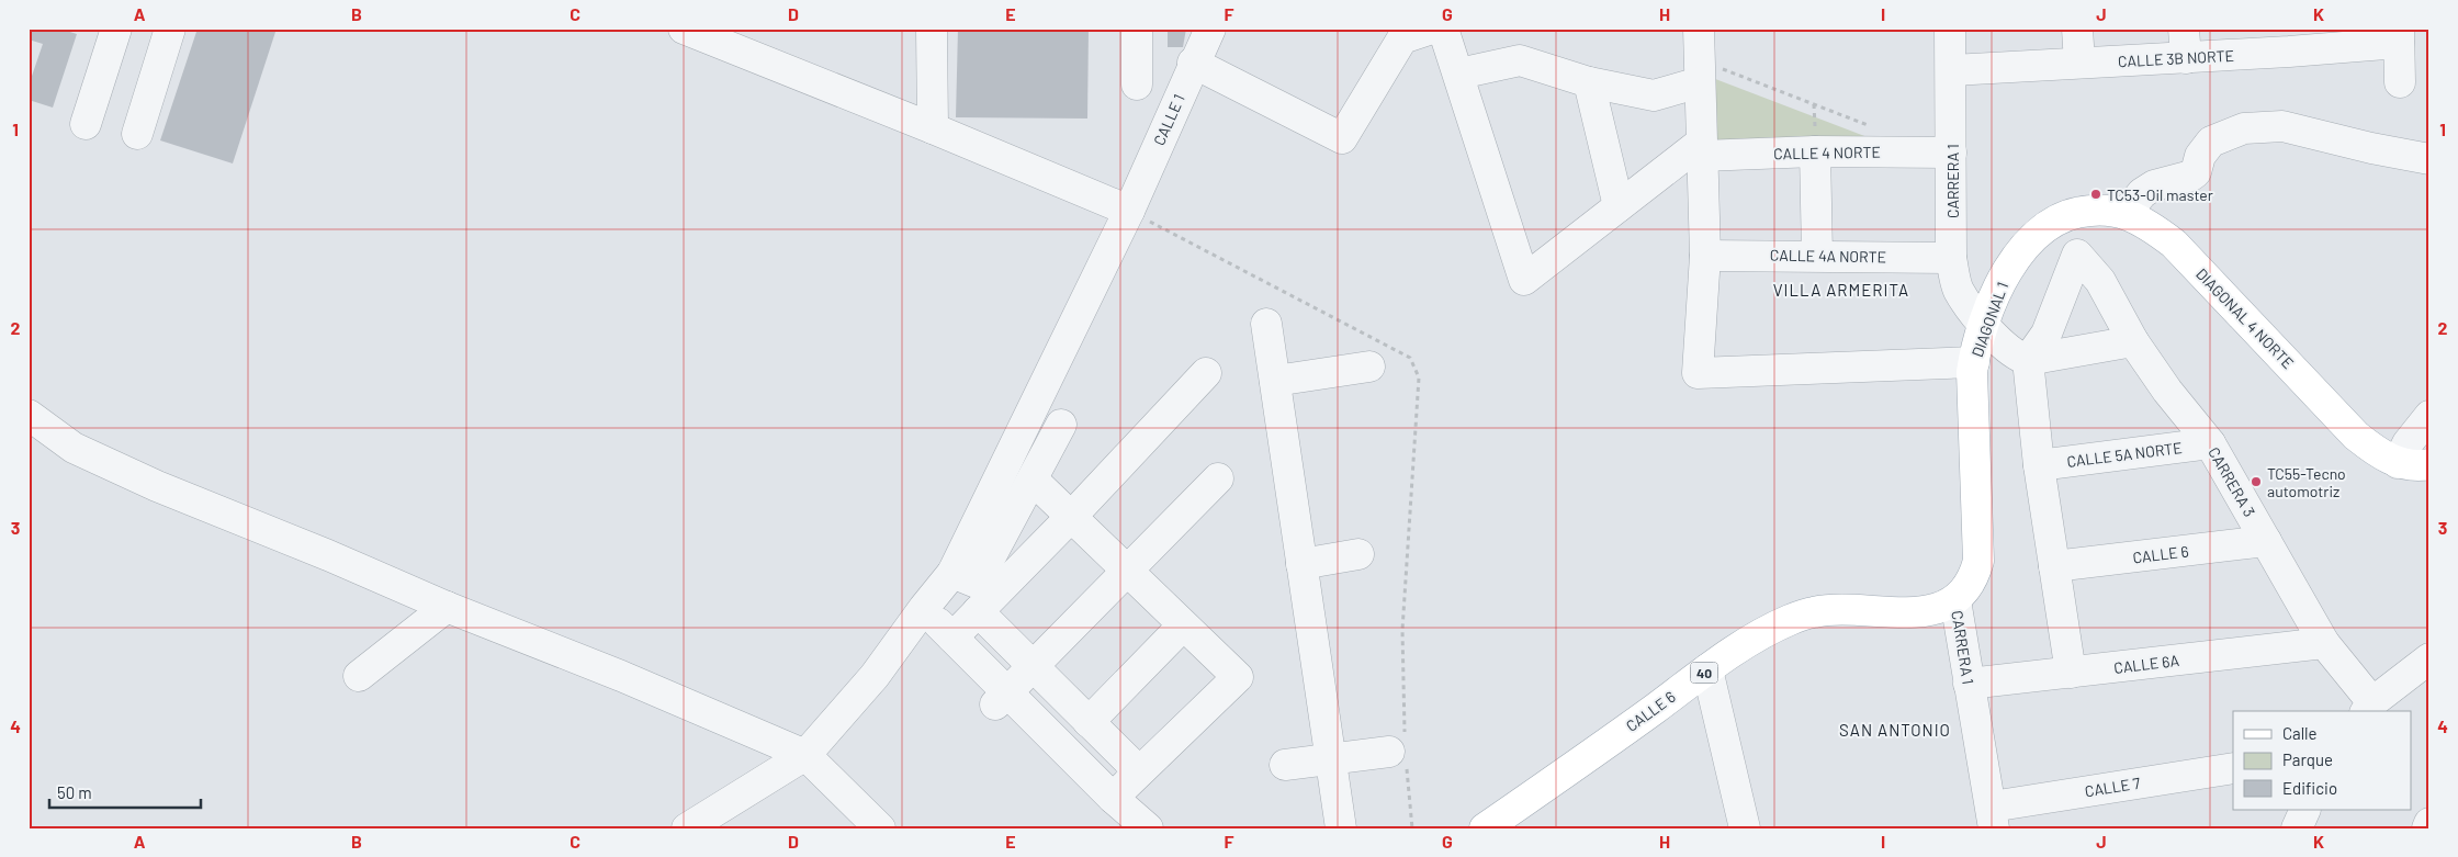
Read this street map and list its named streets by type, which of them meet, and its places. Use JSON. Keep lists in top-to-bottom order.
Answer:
{
  "streets": {
    "main road": [
      "CARRERA 1",
      "DIAGONAL 4 NORTE",
      "DIAGONAL 1",
      "CALLE 6",
      "40"
    ],
    "street": [
      "CALLE 3B NORTE",
      "CALLE 1",
      "CALLE 4 NORTE",
      "CALLE 4A NORTE",
      "CALLE 5A NORTE",
      "CARRERA 3",
      "CALLE 6A",
      "CALLE 7"
    ]
  },
  "crossings": [
    ["CALLE 3B NORTE", "CARRERA 1"],
    ["CALLE 4 NORTE", "CARRERA 1"],
    ["CARRERA 1", "CALLE 4A NORTE"],
    ["CARRERA 1", "DIAGONAL 1"],
    ["CARRERA 1", "CARRERA 3"],
    ["CARRERA 1", "CALLE 6"],
    ["CARRERA 1", "CALLE 6A"],
    ["CARRERA 1", "CALLE 7"],
    ["DIAGONAL 4 NORTE", "DIAGONAL 1"],
    ["CALLE 5A NORTE", "CARRERA 3"],
    ["CARRERA 3", "CALLE 6"],
    ["CARRERA 3", "CALLE 6A"]
  ],
  "districts": ["VILLA ARMERITA", "SAN ANTONIO"],
  "places": ["TC53-Oil master", "TC55-Tecno automotriz"],
  "legend": ["Calle", "Parque", "Edificio"],
  "scale_bar": "50 m",
  "grid": {
    "columns": [
      "A",
      "B",
      "C",
      "D",
      "E",
      "F",
      "G",
      "H",
      "I",
      "J",
      "K"
    ],
    "rows": [
      "1",
      "2",
      "3",
      "4"
    ]
  }
}
